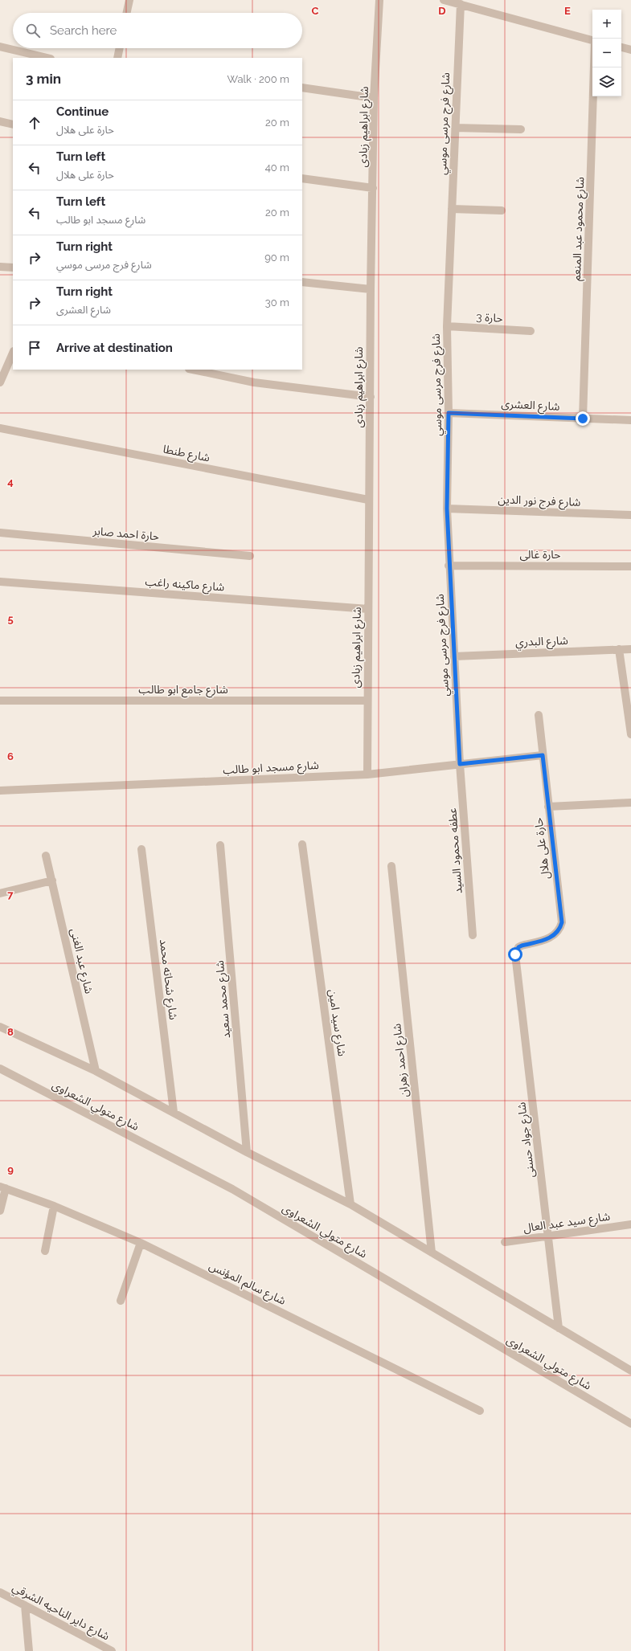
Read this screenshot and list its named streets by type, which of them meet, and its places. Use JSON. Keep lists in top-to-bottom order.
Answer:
{
  "streets": {
    "street": [
      "شارع فرج مرسى موسي",
      "شارع ابراهيم زبادى",
      "شارع محمود عبد المنعم",
      "حارة 3",
      "شارع العشرى",
      "شارع طنطا",
      "شارع فرج نور الدين",
      "حارة احمد صابر",
      "حارة غالى",
      "شارع ماكينه راغب",
      "شارع البدري",
      "شارع جامع ابو طالب",
      "شارع مسجد ابو طالب",
      "حارة على هلال",
      "عطفه محمود السيد",
      "شارع عبد الغنى",
      "شارع شحاته محمد",
      "شارع محمد سعيد",
      "شارع سيد امين",
      "شارع احمد زهران",
      "شارع متولي الشعراوى",
      "شارع جواد حسنى",
      "شارع سيد عبد العال",
      "شارع سالم المؤنس",
      "شارع داير الناحيه الشرقي"
    ]
  },
  "crossings": [
    ["شارع فرج مرسى موسي", "حارة 3"],
    ["شارع فرج مرسى موسي", "شارع العشرى"],
    ["شارع فرج مرسى موسي", "شارع فرج نور الدين"],
    ["شارع فرج مرسى موسي", "حارة غالى"],
    ["شارع فرج مرسى موسي", "شارع البدري"],
    ["شارع فرج مرسى موسي", "شارع مسجد ابو طالب"],
    ["شارع فرج مرسى موسي", "عطفه محمود السيد"],
    ["شارع ابراهيم زبادى", "شارع طنطا"],
    ["شارع ابراهيم زبادى", "شارع ماكينه راغب"],
    ["شارع ابراهيم زبادى", "شارع جامع ابو طالب"],
    ["شارع ابراهيم زبادى", "شارع مسجد ابو طالب"],
    ["شارع محمود عبد المنعم", "شارع العشرى"],
    ["شارع مسجد ابو طالب", "حارة على هلال"],
    ["شارع مسجد ابو طالب", "عطفه محمود السيد"],
    ["حارة على هلال", "شارع جواد حسنى"],
    ["شارع جواد حسنى", "شارع سيد عبد العال"]
  ],
  "page": {
    "map_buttons": ["+", "−"],
    "search": "Search here",
    "heading": ["3 min", "Walk · 200 m"],
    "list": [
      ["Continue", "حارة على هلال", "20 m"],
      ["Turn left", "حارة على هلال", "40 m"],
      ["Turn left", "شارع مسجد ابو طالب", "20 m"],
      ["Turn right", "شارع فرج مرسى موسي", "90 m"],
      ["Turn right", "شارع العشرى", "30 m"],
      "Arrive at destination"
    ]
  },
  "grid": {
    "columns": ["C", "D", "E"],
    "rows": [
      "4",
      "5",
      "6",
      "7",
      "8",
      "9"
    ]
  }
}
